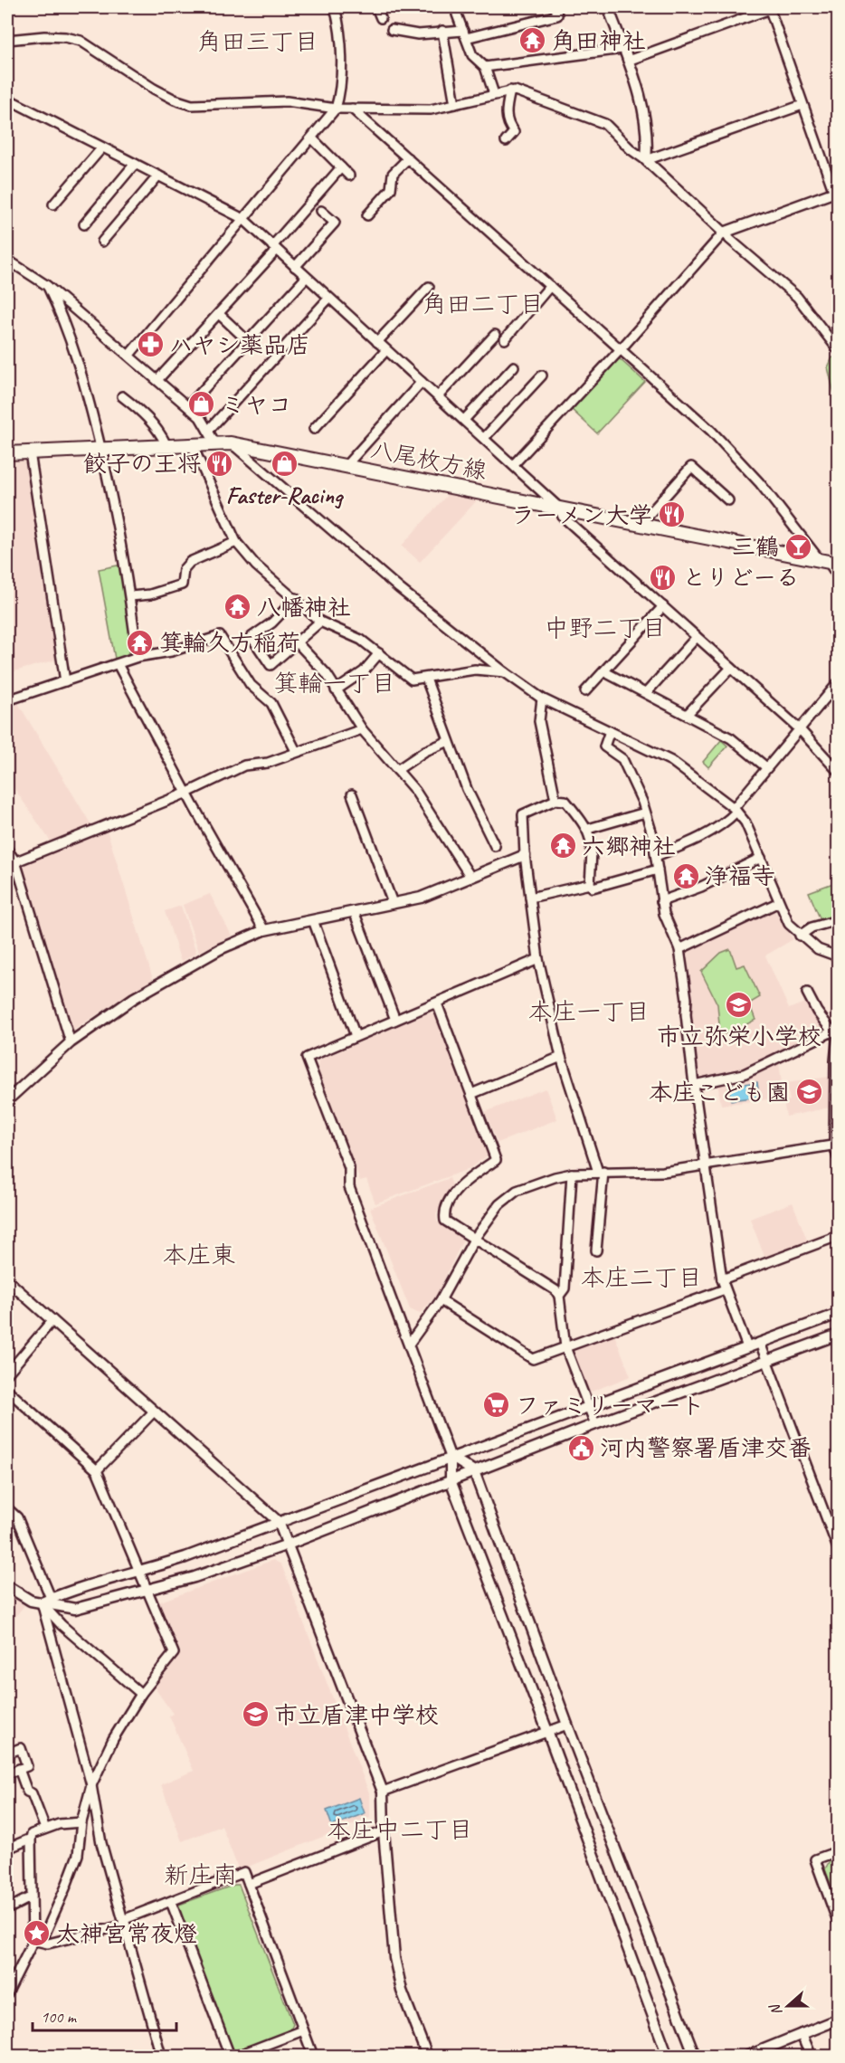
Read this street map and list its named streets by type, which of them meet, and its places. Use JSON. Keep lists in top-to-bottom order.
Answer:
{
  "streets": {
    "main road": ["八尾枚方線"]
  },
  "districts": [
    "角田三丁目",
    "角田二丁目",
    "中野二丁目",
    "箕輪一丁目",
    "本庄一丁目",
    "本庄東",
    "本庄二丁目",
    "本庄中二丁目",
    "新庄南"
  ],
  "places": {
    "temple": [
      "角田神社",
      "八幡神社",
      "箕輪久方稲荷",
      "六郷神社",
      "浄福寺"
    ],
    "pharmacy": ["ハヤシ薬品店"],
    "shop": ["ミヤコ", "Faster-Racing"],
    "restaurant": ["餃子の王将", "ラーメン大学", "とりどーる"],
    "bar": ["三鶴"],
    "school or university": ["市立弥栄小学校", "本庄こども園", "市立盾津中学校"],
    "supermarket": ["ファミリーマート"],
    "public building": ["河内警察署盾津交番"],
    "place": ["太神宮常夜燈"]
  },
  "scale_bar": "100 m",
  "north": "left"
}
